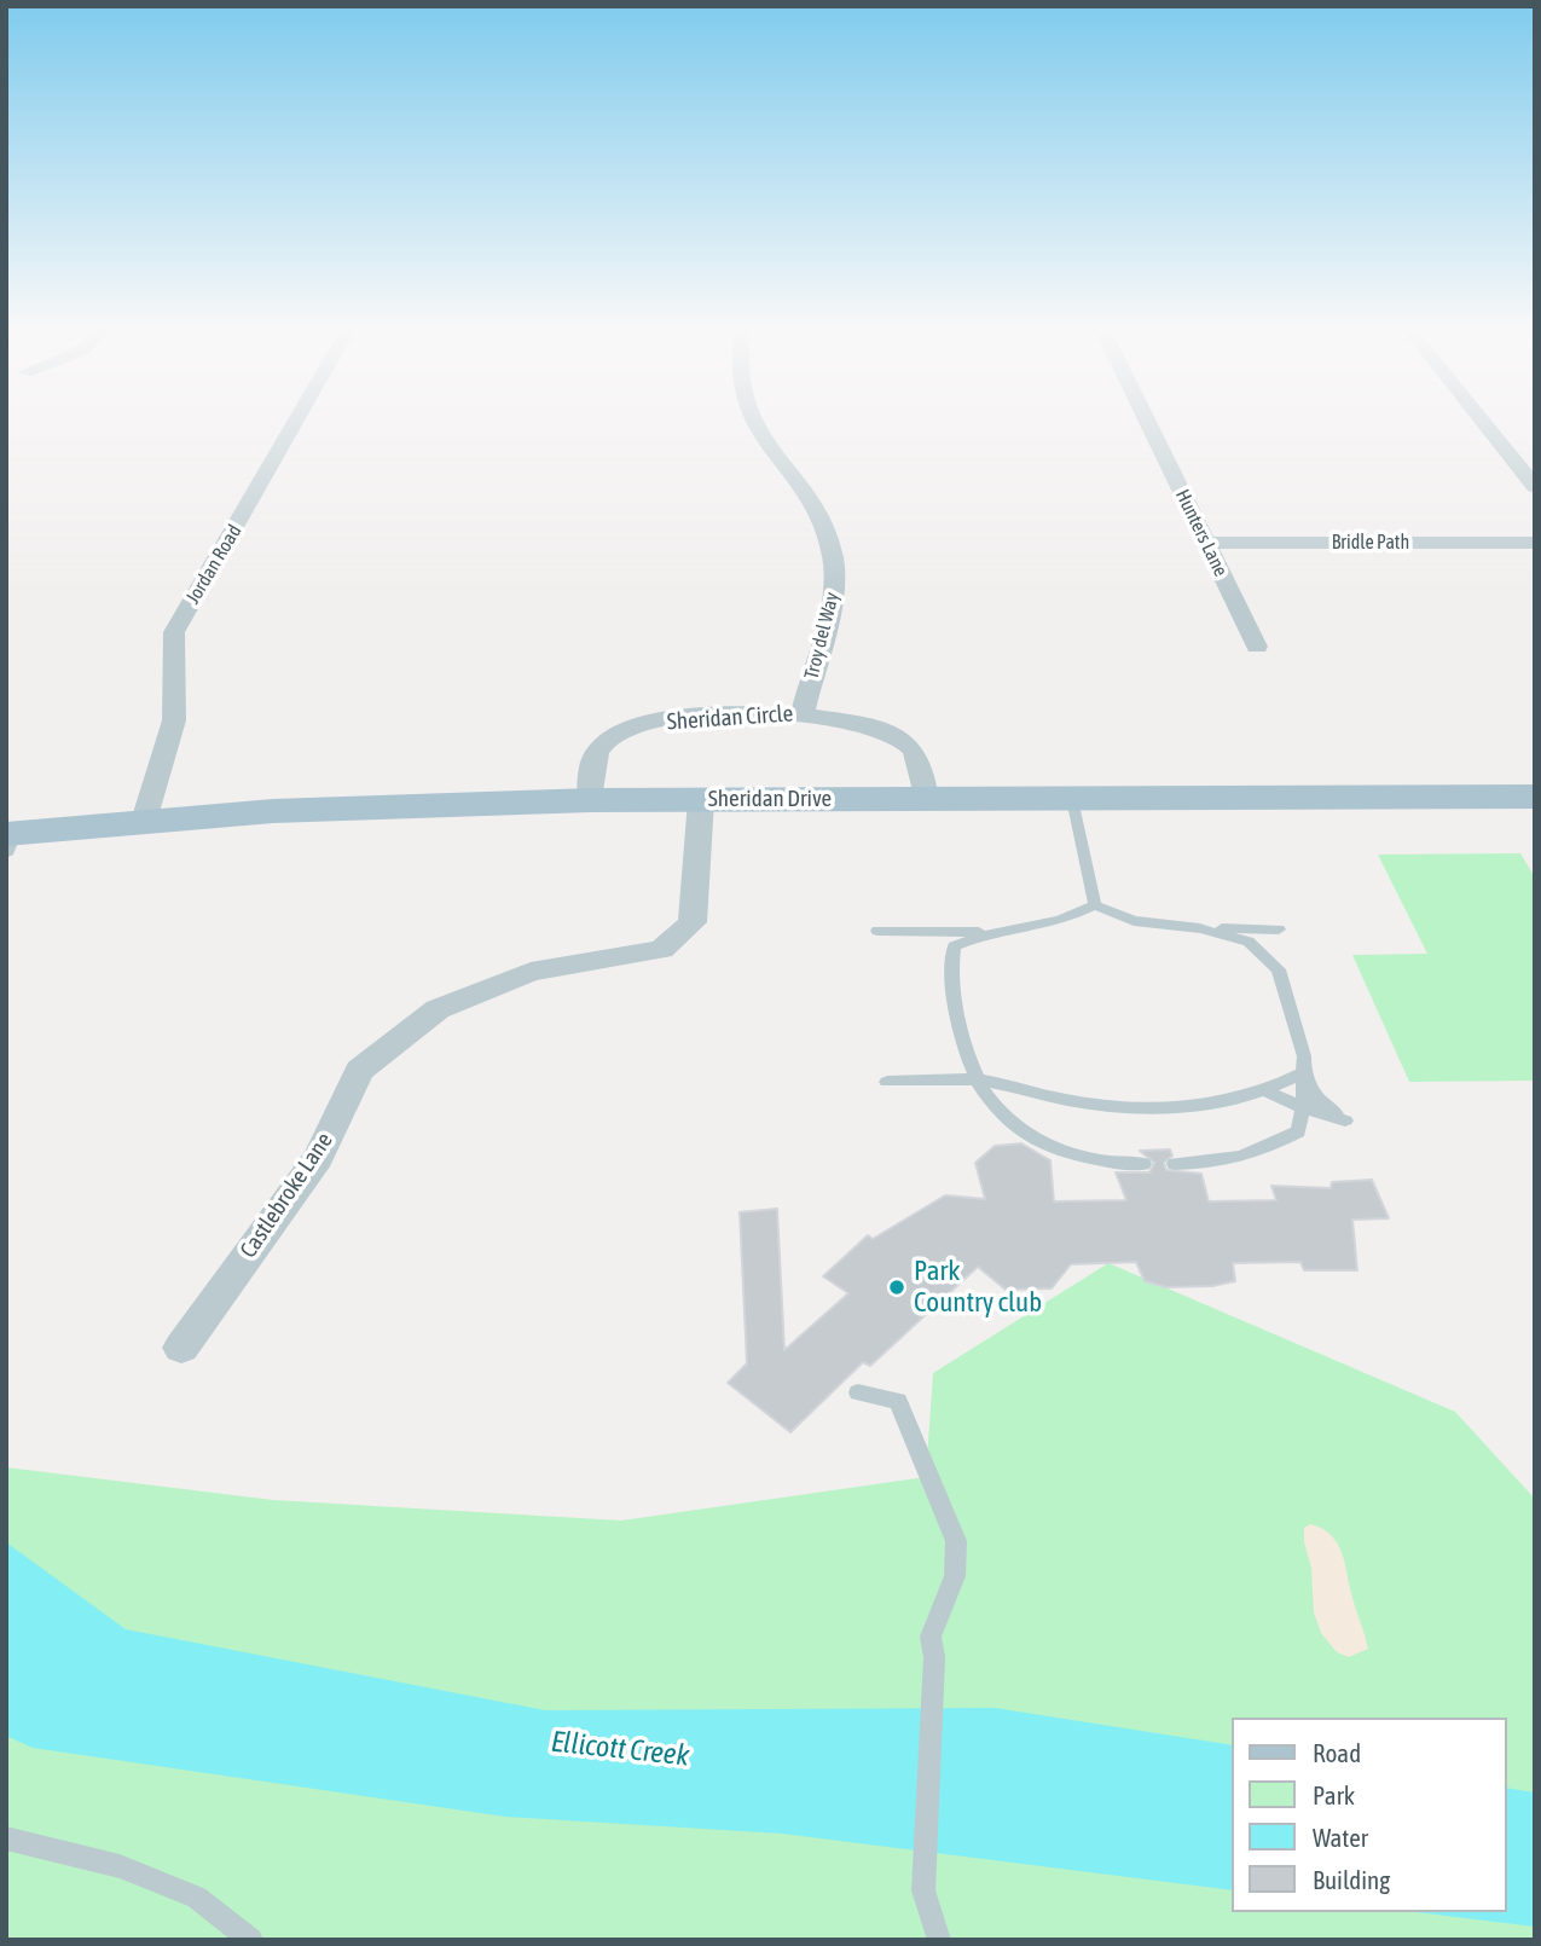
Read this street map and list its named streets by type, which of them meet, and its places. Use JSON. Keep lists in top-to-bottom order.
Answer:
{
  "streets": {
    "main road": ["Sheridan Drive"],
    "street": [
      "Hunters Lane",
      "Bridle Path",
      "Jordan Road",
      "Troy del Way",
      "Sheridan Circle",
      "Castlebroke Lane"
    ]
  },
  "crossings": [
    ["Hunters Lane", "Bridle Path"],
    ["Jordan Road", "Sheridan Drive"],
    ["Troy del Way", "Sheridan Circle"],
    ["Sheridan Circle", "Sheridan Drive"],
    ["Sheridan Drive", "Castlebroke Lane"]
  ],
  "water": ["Ellicott Creek"],
  "places": ["Park Country club"],
  "legend": [
    "Road",
    "Park",
    "Water",
    "Building"
  ]
}
